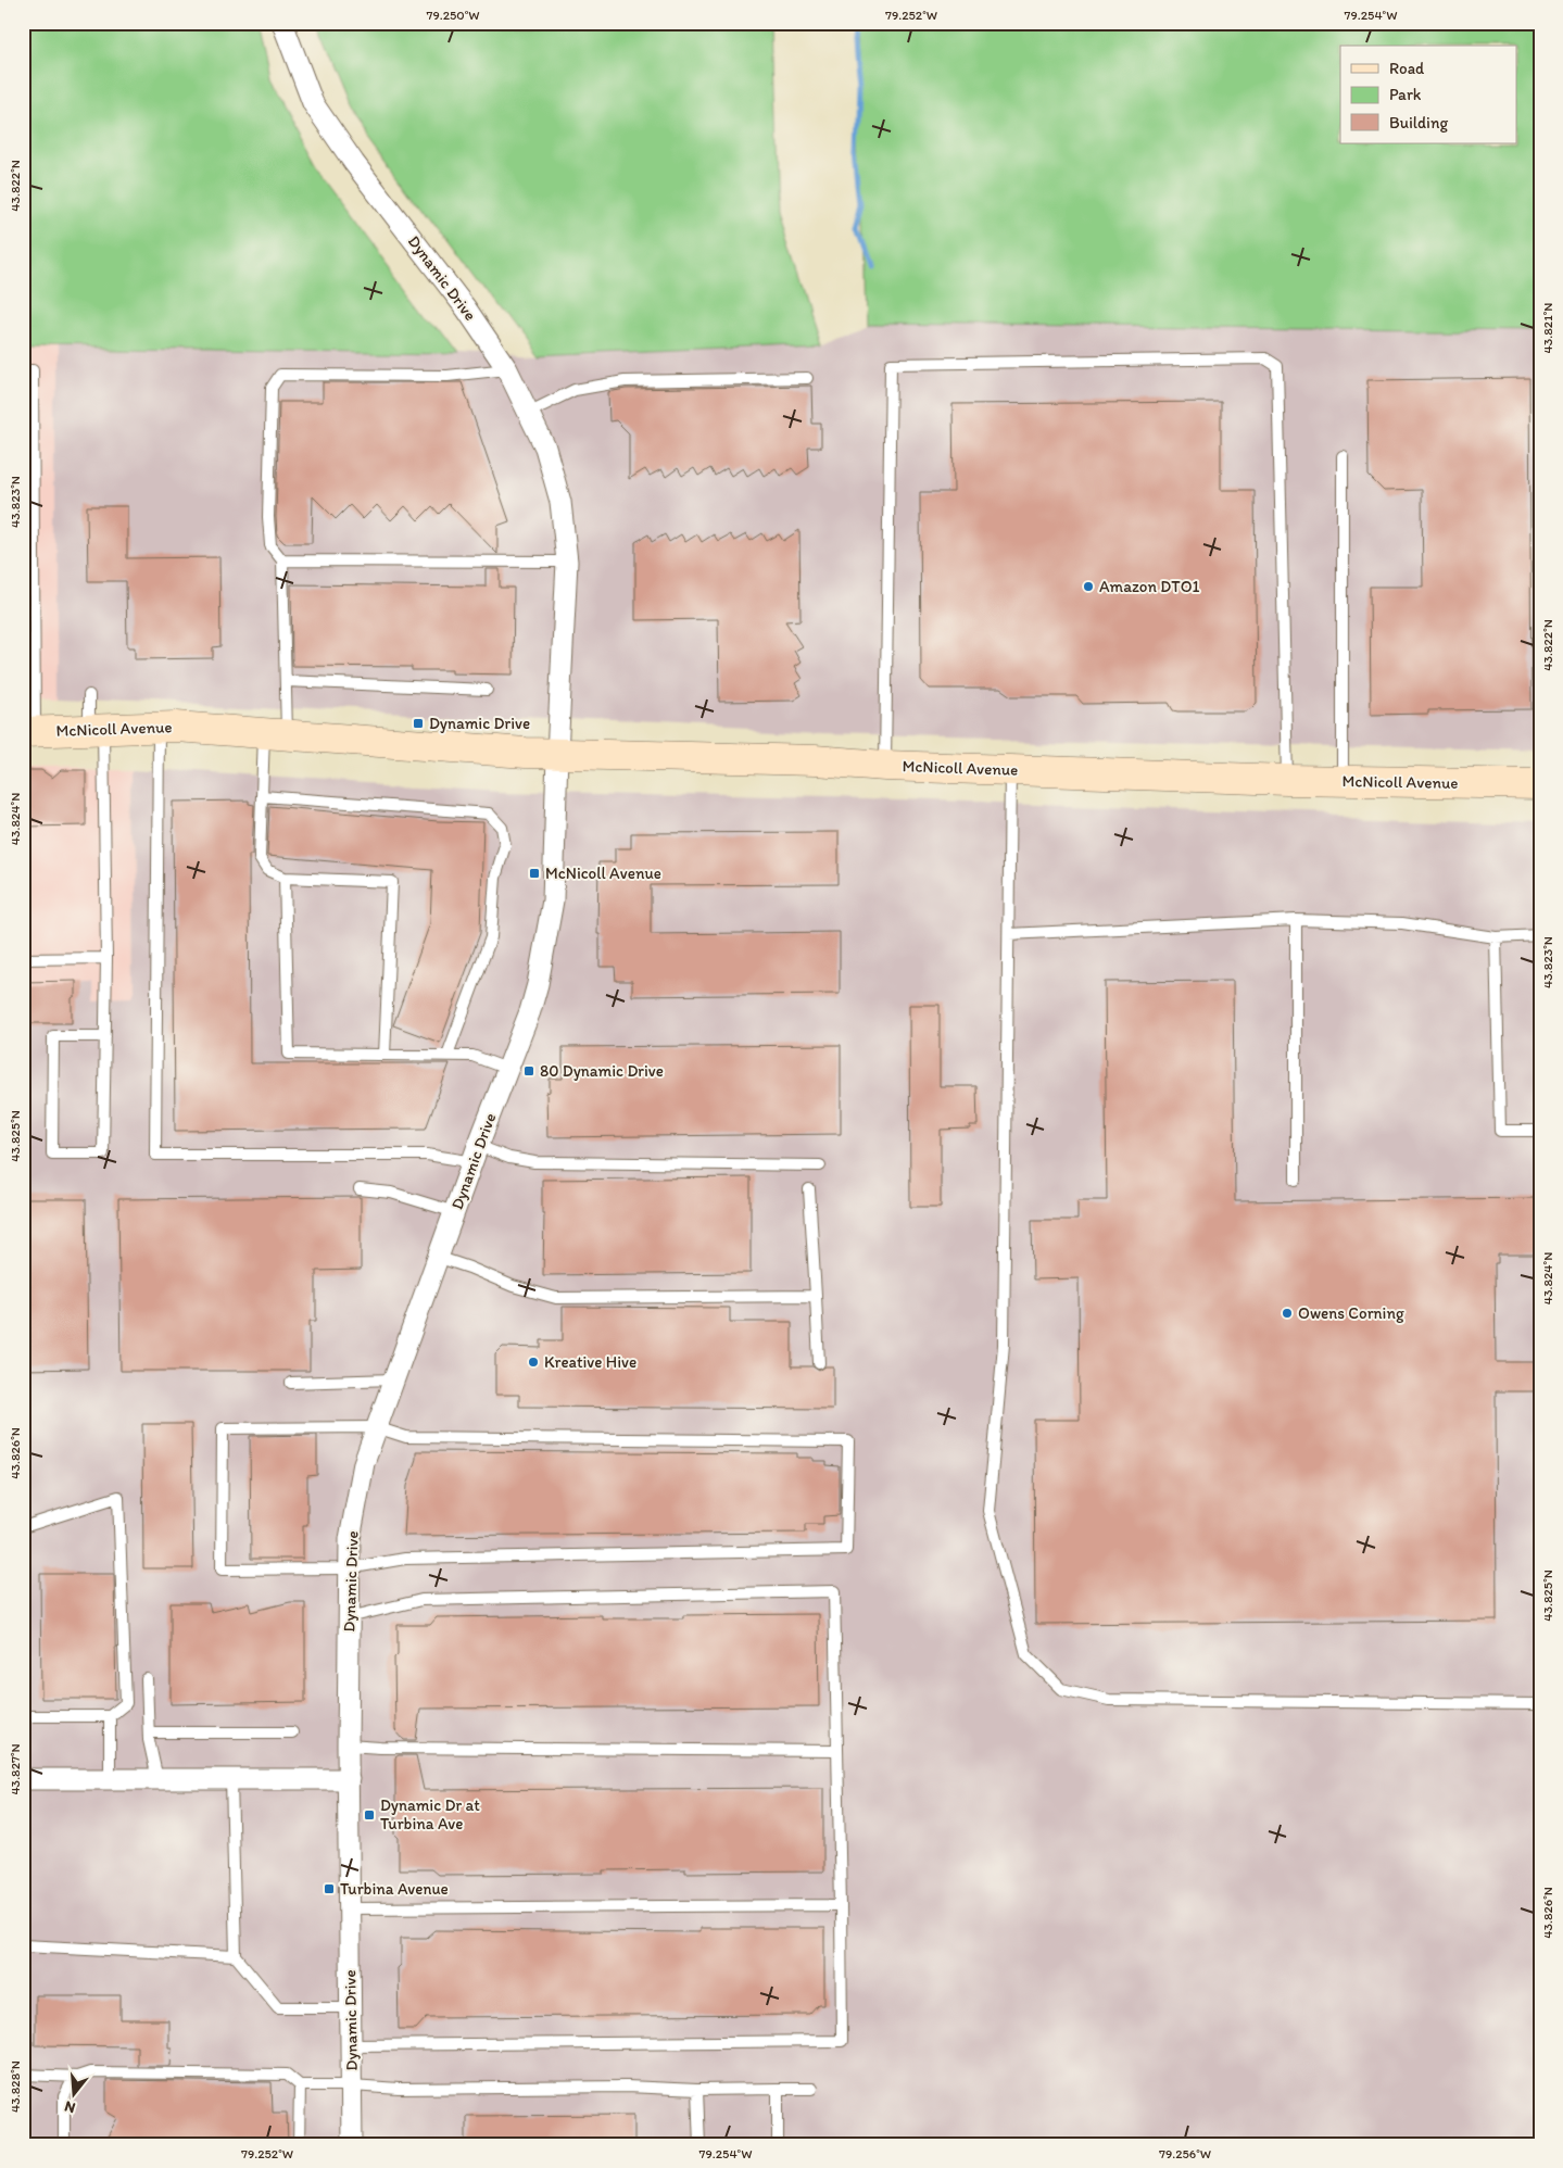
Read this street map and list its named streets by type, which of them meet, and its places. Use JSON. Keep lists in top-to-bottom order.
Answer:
{
  "streets": {
    "main road": ["McNicoll Avenue"],
    "street": ["Dynamic Drive"]
  },
  "crossings": [
    ["Dynamic Drive", "McNicoll Avenue"]
  ],
  "places": {
    "other": ["Amazon DTO1", "Owens Corning", "Kreative Hive"],
    "transit": [
      "Dynamic Drive",
      "McNicoll Avenue",
      "80 Dynamic Drive",
      "Dynamic Dr at Turbina Ave",
      "Turbina Avenue"
    ]
  },
  "legend": ["Road", "Park", "Building"],
  "north": "bottom",
  "coordinates": [
    "79.250°W",
    "79.252°W",
    "79.254°W",
    "43.822°N",
    "43.821°N",
    "43.823°N",
    "43.824°N",
    "43.825°N",
    "43.826°N",
    "43.827°N",
    "43.828°N",
    "79.256°W"
  ]
}
